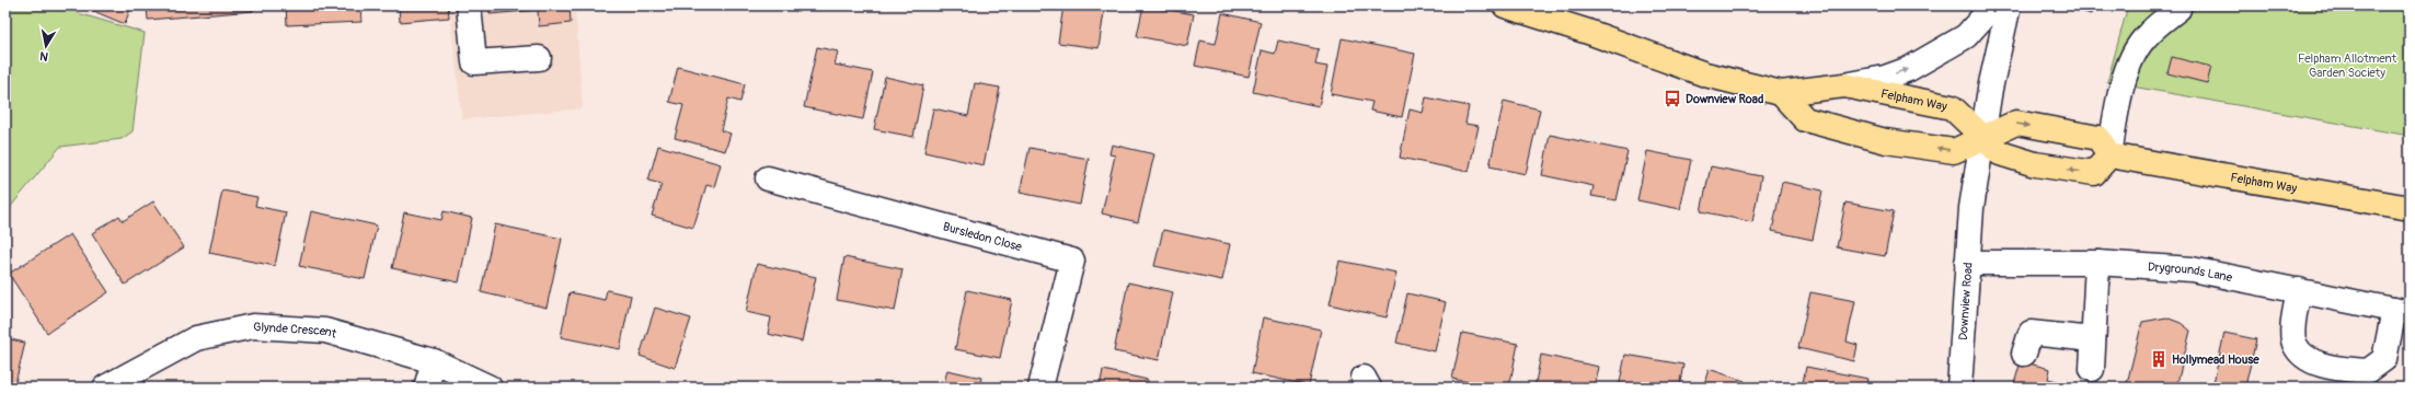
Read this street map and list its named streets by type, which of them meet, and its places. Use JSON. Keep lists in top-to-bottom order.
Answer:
{
  "streets": {
    "main road": ["Felpham Way"],
    "street": [
      "Bursledon Close",
      "Drygrounds Lane",
      "Downview Road",
      "Glynde Crescent"
    ]
  },
  "crossings": [
    ["Felpham Way", "Downview Road"],
    ["Drygrounds Lane", "Downview Road"]
  ],
  "parks": ["Felpham Allotment Garden Society"],
  "places": {
    "bus stop": ["Downview Road"],
    "building": ["Hollymead House"]
  },
  "north": "bottom"
}
